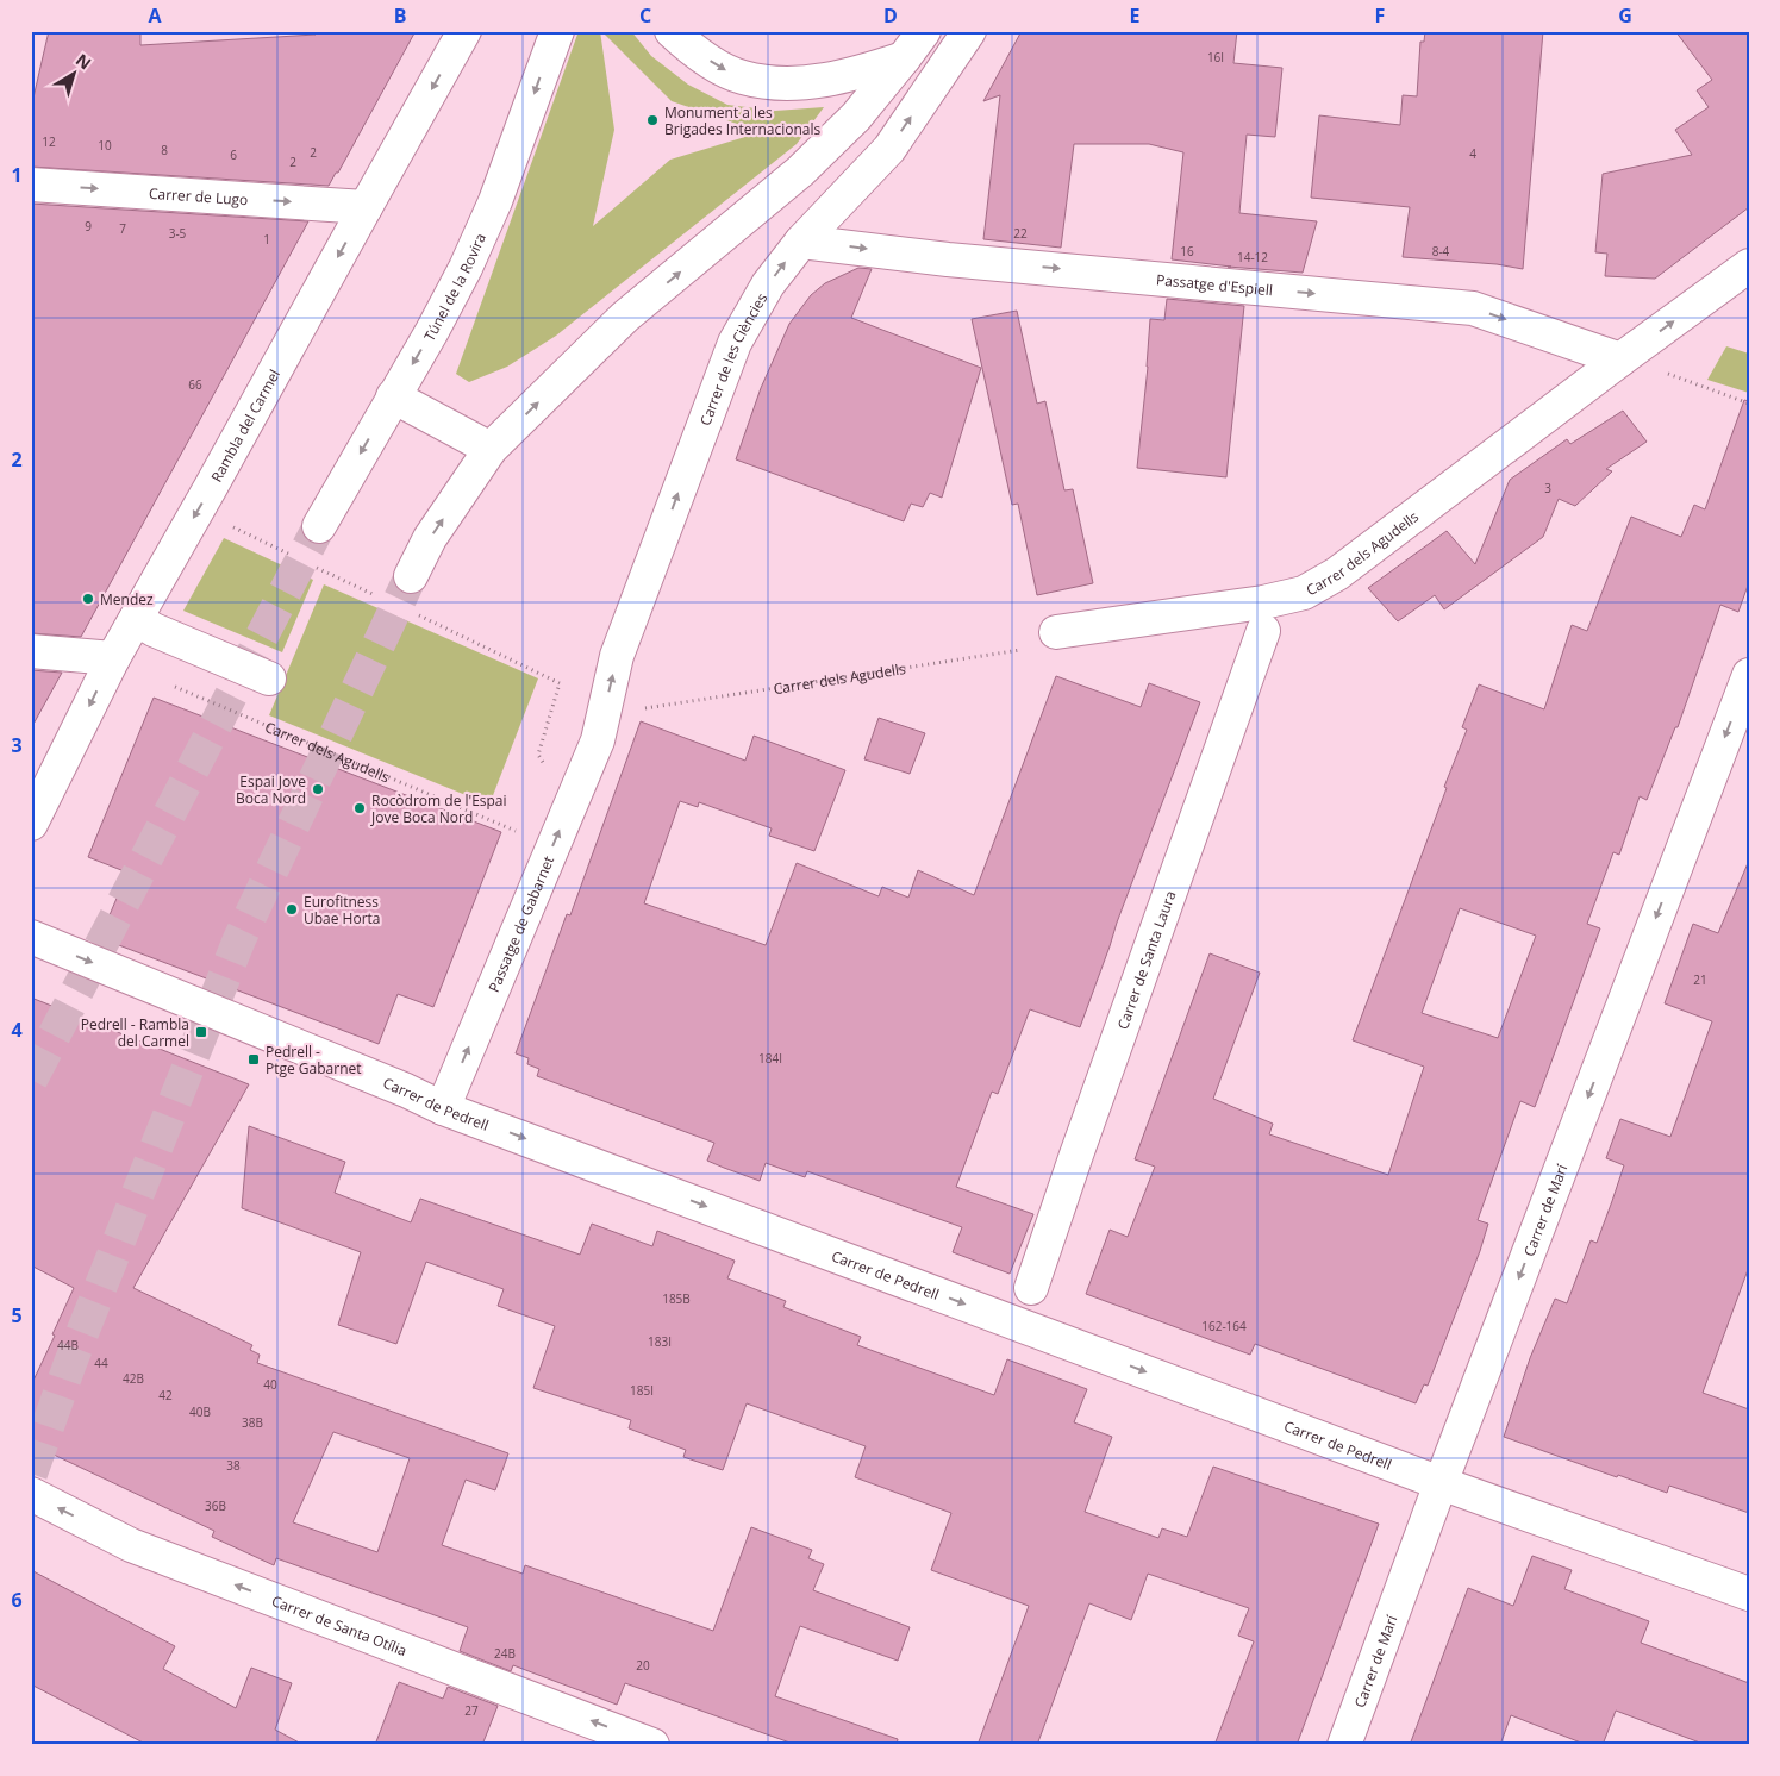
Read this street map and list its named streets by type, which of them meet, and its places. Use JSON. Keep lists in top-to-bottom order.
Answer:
{
  "streets": {
    "street": [
      "Carrer de Lugo",
      "Passatge d'Espiell",
      "Túnel de la Rovira",
      "Carrer de les Ciències",
      "Rambla del Carmel",
      "Carrer dels Agudells",
      "Passatge de Gabarnet",
      "Carrer de Santa Laura",
      "Carrer de Pedrell",
      "Carrer de Marí",
      "Carrer de Santa Otília"
    ]
  },
  "crossings": [
    ["Carrer de Lugo", "Rambla del Carmel"],
    ["Passatge d'Espiell", "Carrer de les Ciències"],
    ["Passatge d'Espiell", "Carrer dels Agudells"],
    ["Carrer de les Ciències", "Passatge de Gabarnet"],
    ["Passatge de Gabarnet", "Carrer de Pedrell"],
    ["Carrer de Pedrell", "Carrer de Marí"]
  ],
  "one_way": [
    "Carrer de Lugo",
    "Passatge d'Espiell",
    "Passatge de Gabarnet",
    "Carrer de Pedrell",
    "Carrer de Marí",
    "Carrer de Santa Otília"
  ],
  "places": {
    "other": [
      "Monument a les Brigades Internacionals",
      "Mendez",
      "Espai Jove Boca Nord",
      "Rocòdrom de l'Espai Jove Boca Nord",
      "Eurofitness Ubae Horta"
    ],
    "transit": ["Pedrell - Rambla del Carmel", "Pedrell - Ptge Gabarnet"]
  },
  "house_numbers": [
    "16I",
    "12",
    "10",
    "8",
    "2",
    "4",
    "6",
    "2",
    "9",
    "7",
    "3-5",
    "22",
    "1",
    "16",
    "8-4",
    "14-12",
    "66",
    "3",
    "21",
    "184I",
    "185B",
    "162-164",
    "183I",
    "44B",
    "44",
    "42B",
    "40",
    "185I",
    "42",
    "40B",
    "38B",
    "38",
    "36B",
    "24B",
    "20",
    "27"
  ],
  "north": "top right",
  "grid": {
    "columns": [
      "A",
      "B",
      "C",
      "D",
      "E",
      "F",
      "G"
    ],
    "rows": [
      "1",
      "2",
      "3",
      "4",
      "5",
      "6"
    ]
  }
}
